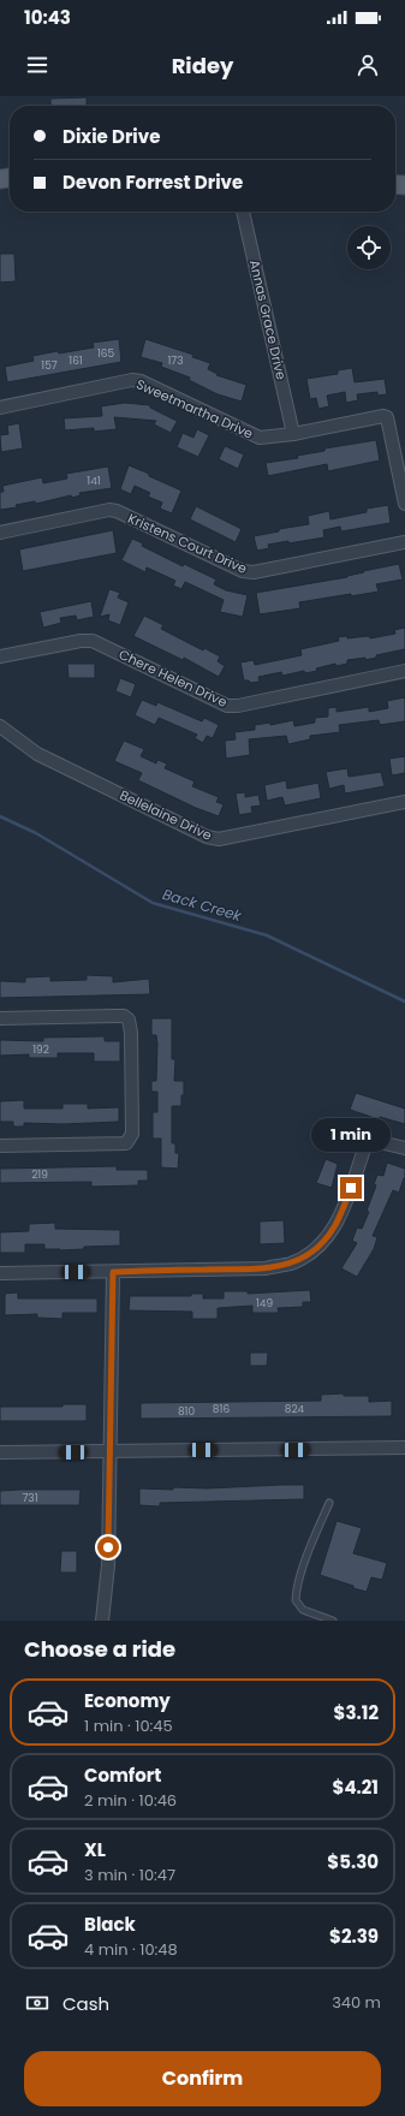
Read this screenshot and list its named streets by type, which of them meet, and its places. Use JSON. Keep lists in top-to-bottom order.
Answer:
{
  "streets": {
    "street": [
      "Annas Grace Drive",
      "Sweetmartha Drive",
      "Kristens Court Drive",
      "Chere Helen Drive",
      "Bellelaine Drive"
    ]
  },
  "crossings": [
    ["Annas Grace Drive", "Sweetmartha Drive"]
  ],
  "water": ["Back Creek"],
  "house_numbers": [
    "165",
    "161",
    "173",
    "157",
    "141",
    "192",
    "219",
    "149",
    "816",
    "824",
    "810",
    "731"
  ],
  "page": {
    "status": "10:43",
    "header": "Ridey",
    "banner": ["Dixie Drive", "Devon Forrest Drive"],
    "bubble": "1 min",
    "heading": "Choose a ride",
    "list": [
      {
        "name": "Economy",
        "note": "1 min · 10:45",
        "value": "$3.12"
      },
      {
        "name": "Comfort",
        "note": "2 min · 10:46",
        "value": "$4.21"
      },
      {
        "name": "XL",
        "note": "3 min · 10:47",
        "value": "$5.30"
      },
      {
        "name": "Black",
        "note": "4 min · 10:48",
        "value": "$2.39"
      }
    ],
    "pay": ["Cash", "340 m"],
    "buttons": "Confirm"
  }
}
